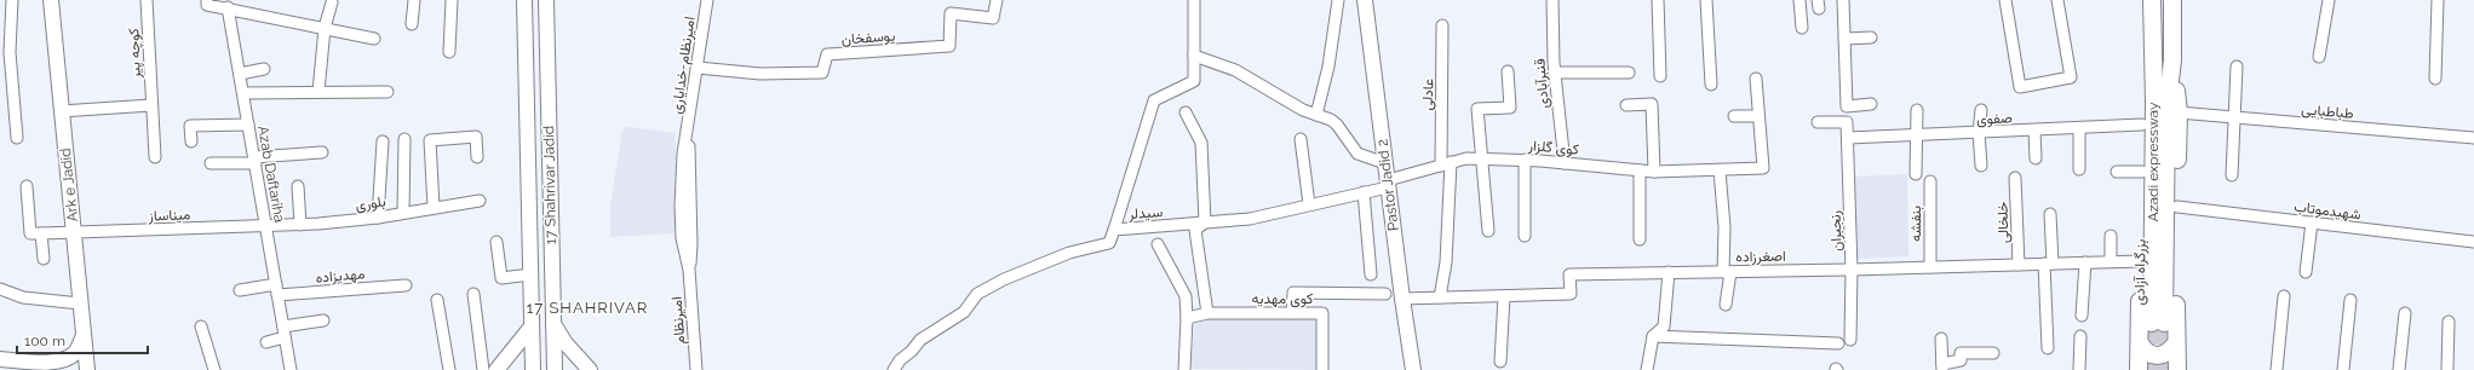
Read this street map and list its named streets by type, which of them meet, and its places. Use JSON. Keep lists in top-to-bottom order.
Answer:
{
  "streets": {
    "highway": ["Azadi expressway", "بزرگراه آزادی"],
    "main road": ["Ark e Jadid", "17 Shahrivar Jadid", "Pastor Jadid 2"],
    "street": [
      "یوسفخان",
      "کوچه پیر",
      "امیرنظام-خدایاری",
      "قنبرآبادی",
      "عادلی",
      "طباطبایی",
      "صفوی",
      "کوی گلزار",
      "Azab Daftariha",
      "بلوری",
      "شهیدموتاب",
      "سیدلر",
      "میناساز",
      "خلخالی",
      "بنفشه",
      "رنجبران",
      "اصغرزاده",
      "مهدیزاده",
      "کوی ‌‌‌مهدیه",
      "امیرنظام"
    ]
  },
  "crossings": [
    ["یوسفخان", "امیرنظام-خدایاری"],
    ["امیرنظام-خدایاری", "امیرنظام"],
    ["قنبرآبادی", "کوی گلزار"],
    ["عادلی", "کوی گلزار"],
    ["عادلی", "اصغرزاده"],
    ["صفوی", "رنجبران"],
    ["صفوی", "بزرگراه آزادی"],
    ["کوی گلزار", "Pastor Jadid 2"],
    ["کوی گلزار", "سیدلر"],
    ["Azadi expressway", "بزرگراه آزادی"],
    ["Azab Daftariha", "بلوری"],
    ["Azab Daftariha", "میناساز"],
    ["Azab Daftariha", "مهدیزاده"],
    ["Ark e Jadid", "میناساز"],
    ["Pastor Jadid 2", "سیدلر"],
    ["Pastor Jadid 2", "اصغرزاده"],
    ["بلوری", "میناساز"],
    ["خلخالی", "اصغرزاده"],
    ["بنفشه", "اصغرزاده"],
    ["رنجبران", "اصغرزاده"],
    ["اصغرزاده", "بزرگراه آزادی"]
  ],
  "districts": ["17 SHAHRIVAR"],
  "scale_bar": "100 m"
}
